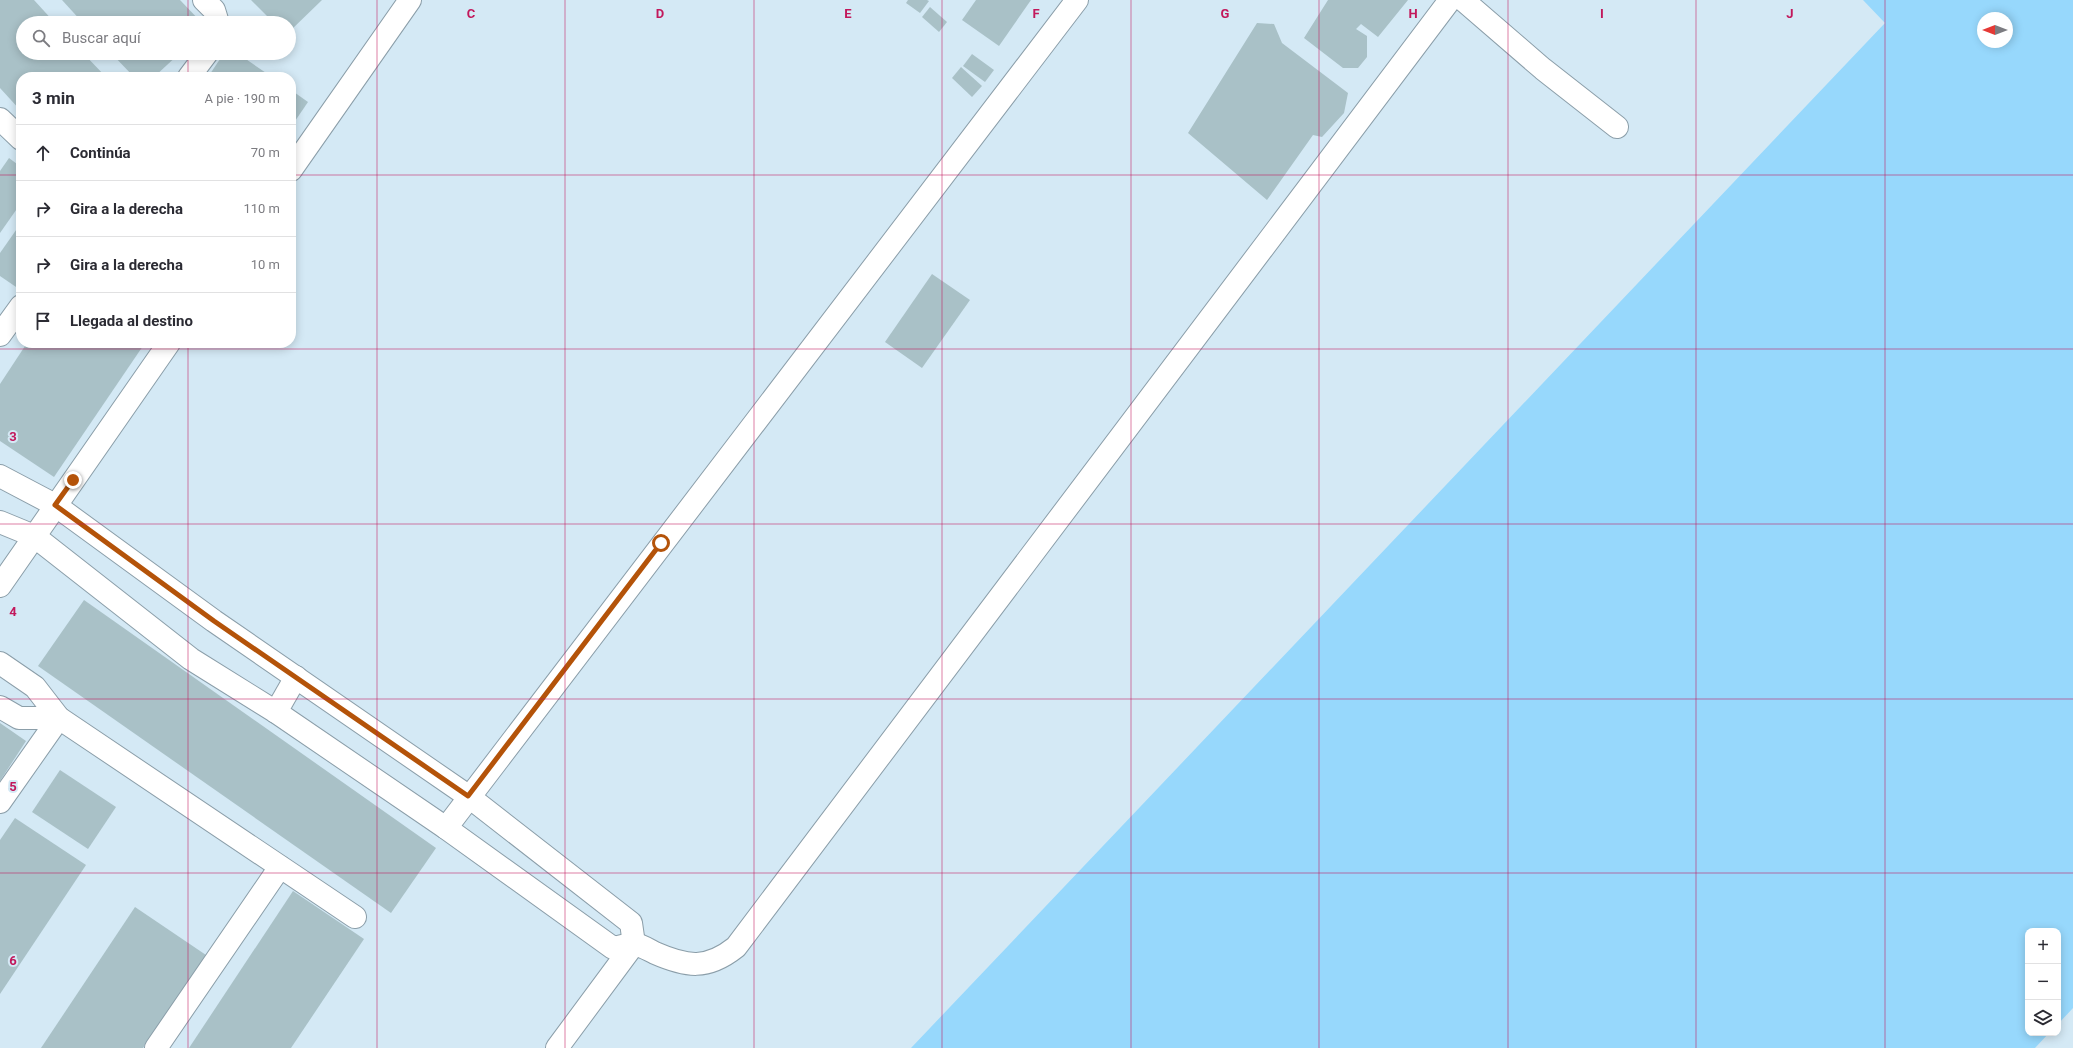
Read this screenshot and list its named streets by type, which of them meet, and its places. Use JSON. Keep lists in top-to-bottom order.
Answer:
{
  "north": "left",
  "page": {
    "search": "Buscar aquí",
    "heading": ["3 min", "A pie · 190 m"],
    "list": [
      ["Continúa", "70 m"],
      ["Gira a la derecha", "110 m"],
      ["Gira a la derecha", "10 m"],
      "Llegada al destino"
    ],
    "map_buttons": ["+", "−"]
  },
  "grid": {
    "columns": [
      "C",
      "D",
      "E",
      "F",
      "G",
      "H",
      "I",
      "J"
    ],
    "rows": [
      "3",
      "4",
      "5",
      "6"
    ]
  }
}
